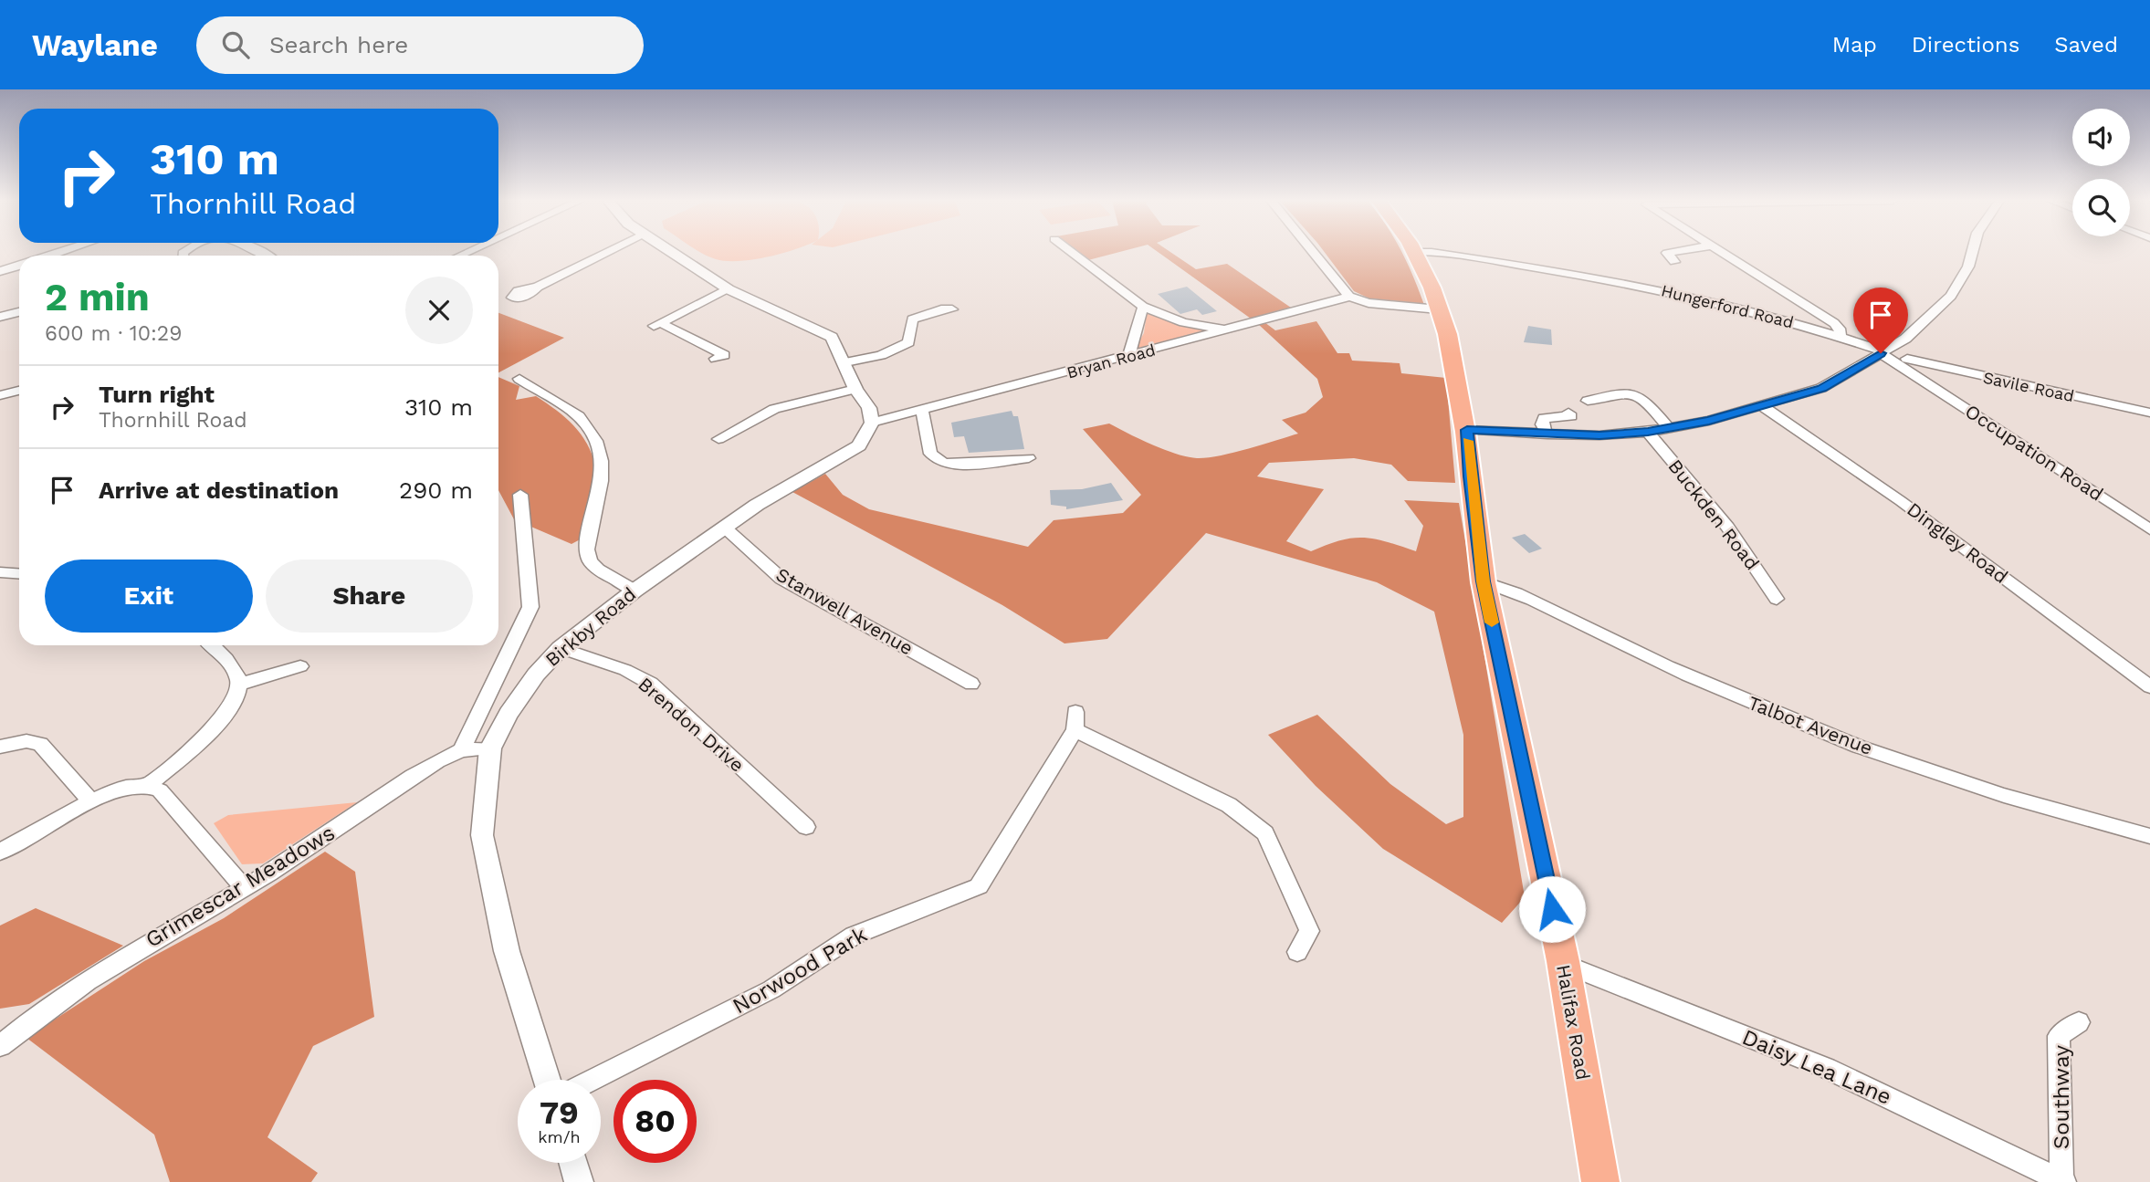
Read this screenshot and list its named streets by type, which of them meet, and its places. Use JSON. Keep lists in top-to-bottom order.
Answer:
{
  "streets": {
    "highway": ["Halifax Road"],
    "street": [
      "Hungerford Road",
      "Bryan Road",
      "Savile Road",
      "Occupation Road",
      "Buckden Road",
      "Dingley Road",
      "Stanwell Avenue",
      "Birkby Road",
      "Brendon Drive",
      "Talbot Avenue",
      "Grimescar Meadows",
      "Norwood Park",
      "Daisy Lea Lane",
      "Southway"
    ]
  },
  "crossings": [
    ["Hungerford Road", "Occupation Road"],
    ["Hungerford Road", "Halifax Road"],
    ["Bryan Road", "Birkby Road"],
    ["Savile Road", "Occupation Road"],
    ["Stanwell Avenue", "Birkby Road"],
    ["Birkby Road", "Brendon Drive"],
    ["Birkby Road", "Grimescar Meadows"],
    ["Talbot Avenue", "Halifax Road"],
    ["Halifax Road", "Daisy Lea Lane"],
    ["Daisy Lea Lane", "Southway"]
  ],
  "page": {
    "header": "Waylane",
    "search": "Search here",
    "nav": ["Map", "Directions", "Saved"],
    "turn": ["310 m", "Thornhill Road"],
    "heading": ["2 min", "600 m · 10:29"],
    "list": [
      {
        "name": "Turn right",
        "note": "Thornhill Road",
        "value": "310 m"
      },
      {
        "name": "Arrive at destination",
        "value": "290 m"
      }
    ],
    "buttons": ["Exit", "Share"],
    "speed": "79 km/h",
    "limit": "80"
  }
}
